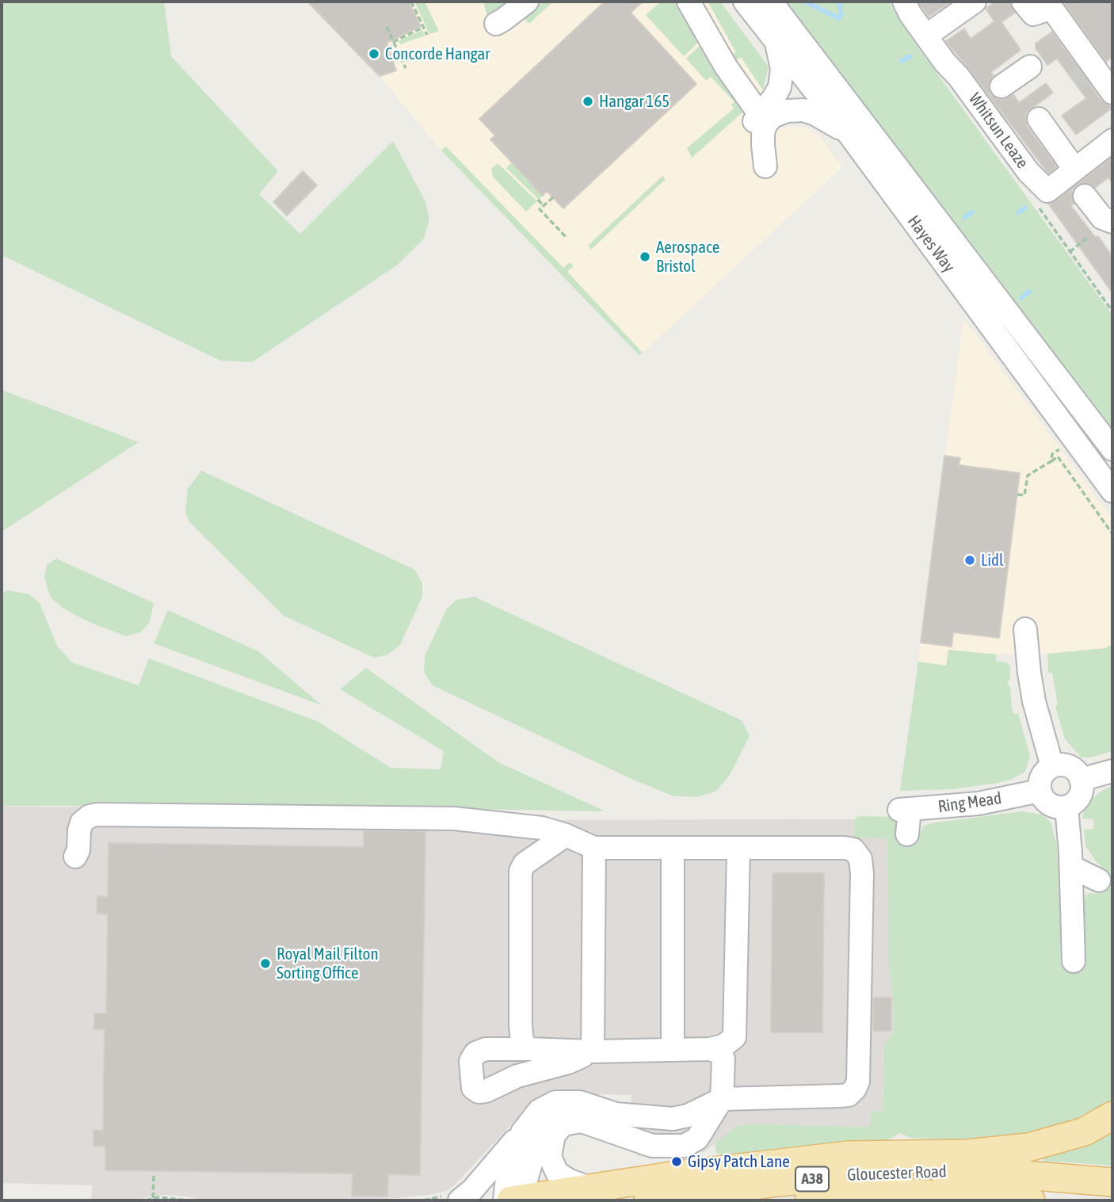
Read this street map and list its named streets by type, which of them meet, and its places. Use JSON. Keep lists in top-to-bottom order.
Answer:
{
  "streets": {
    "main road": ["Gloucester Road", "A38"],
    "street": ["Whitsun Leaze", "Hayes Way", "Ring Mead"]
  },
  "places": [
    "Concorde Hangar",
    "Hangar 165",
    "Aerospace Bristol",
    "Lidl",
    "Royal Mail Filton Sorting Office",
    "Gipsy Patch Lane"
  ]
}
